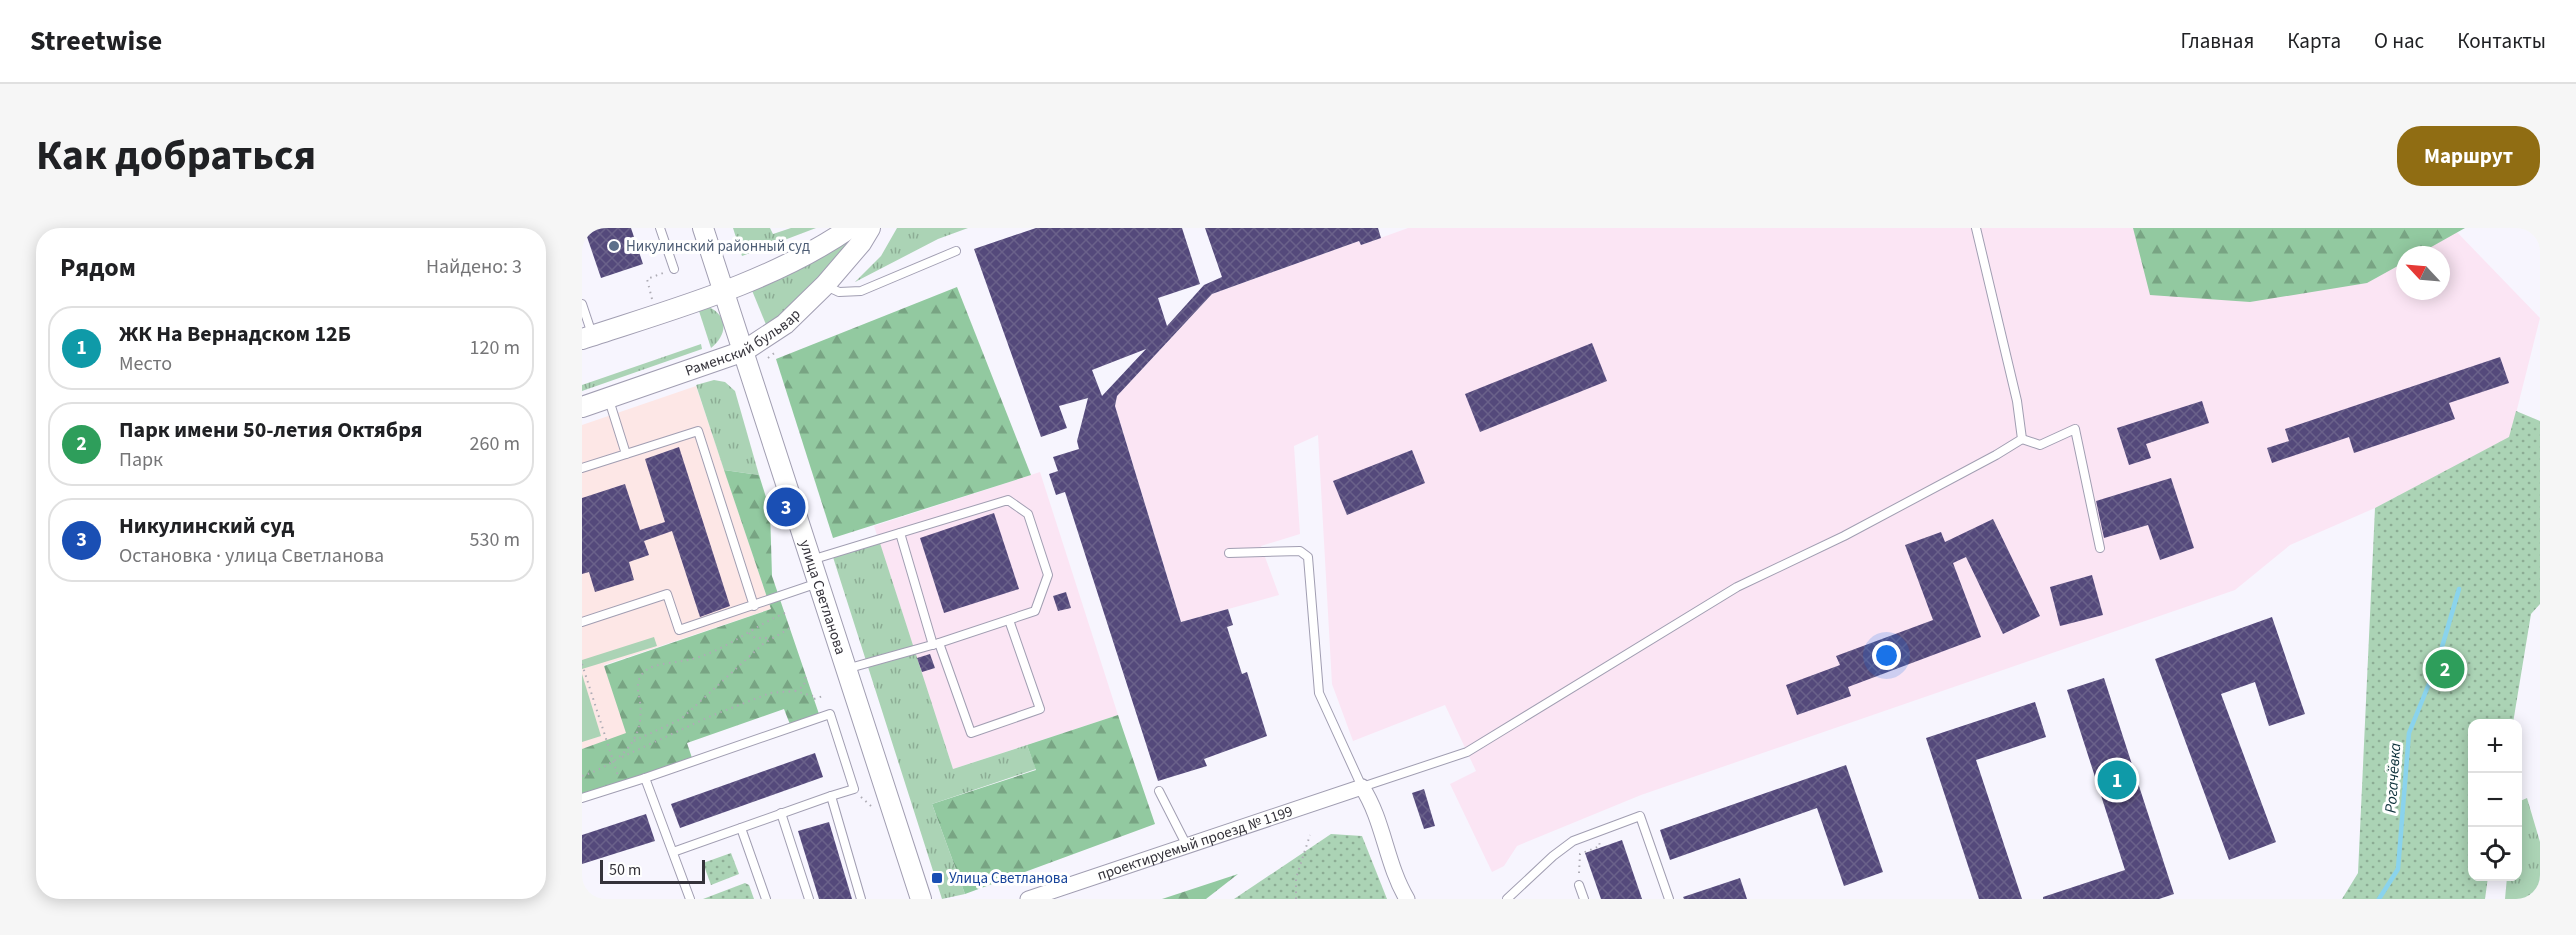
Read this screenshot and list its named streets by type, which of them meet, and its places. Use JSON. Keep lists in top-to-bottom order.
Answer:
{
  "streets": {
    "street": ["Раменский бульвар", "улица Светланова", "проектируемый проезд № 1199"]
  },
  "crossings": [
    ["Раменский бульвар", "улица Светланова"]
  ],
  "water": ["Рогачёвка"],
  "places": {
    "other": ["Никулинский районный суд"],
    "transit": ["Улица Светланова"]
  },
  "scale_bar": "50 m",
  "north": "top left",
  "page": {
    "header": "Streetwise",
    "nav": [
      "Главная",
      "Карта",
      "О нас",
      "Контакты"
    ],
    "title": "Как добраться",
    "buttons": "Маршрут",
    "heading": ["Рядом", "Найдено: 3"],
    "list": [
      {
        "mark": "1",
        "name": "ЖК На Вернадском 12Б",
        "note": "Место",
        "value": "120 m"
      },
      {
        "mark": "2",
        "name": "Парк имени 50-летия Октября",
        "note": "Парк",
        "value": "260 m"
      },
      {
        "mark": "3",
        "name": "Никулинский суд",
        "note": "Остановка · улица Светланова",
        "value": "530 m"
      }
    ],
    "pins": ["3", "2", "1"],
    "map_buttons": ["+", "−"],
    "scale": "50 m"
  }
}
